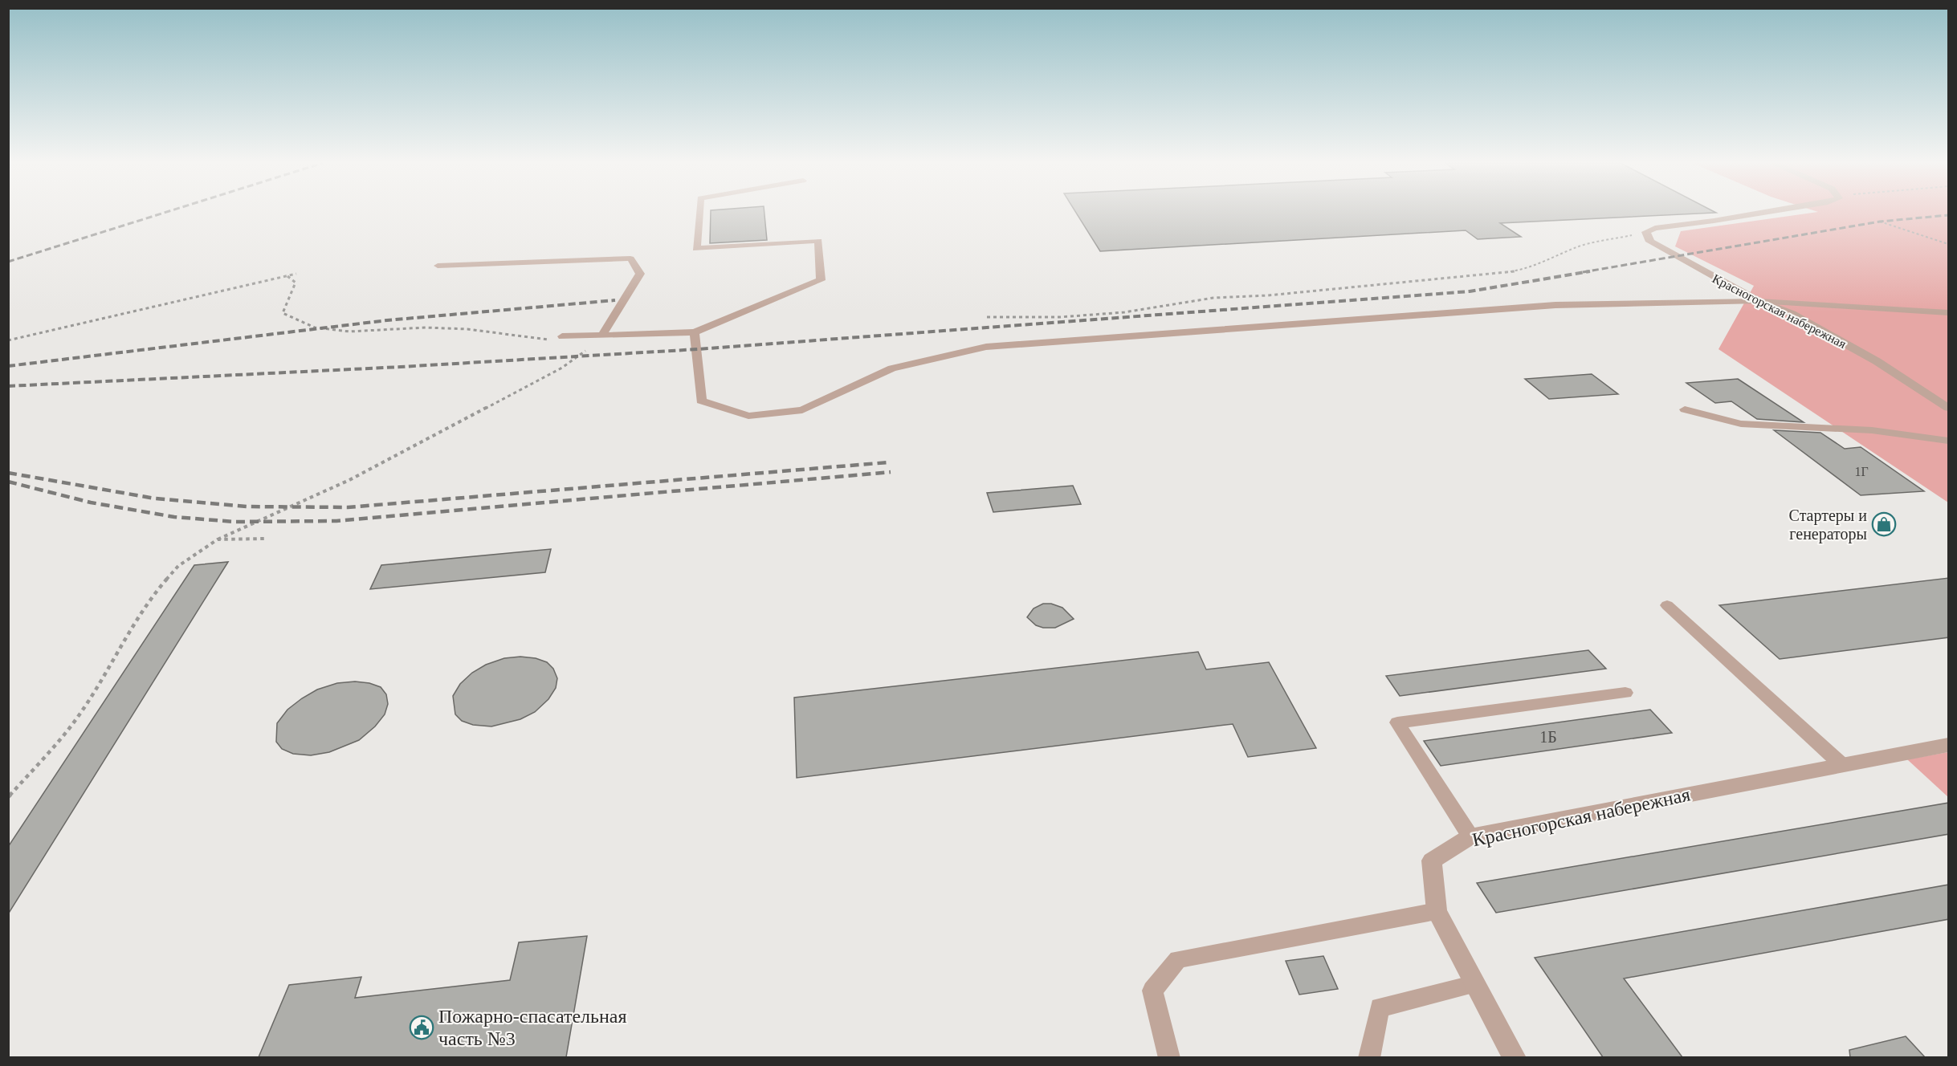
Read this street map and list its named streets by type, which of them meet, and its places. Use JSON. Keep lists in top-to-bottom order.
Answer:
{
  "streets": {
    "street": ["Краcногорская набережная"]
  },
  "places": {
    "shop": ["Стартеры и генераторы"],
    "public building": ["Пожарно-спасательная часть №3"]
  },
  "house_numbers": ["1Г", "1Б"]
}
